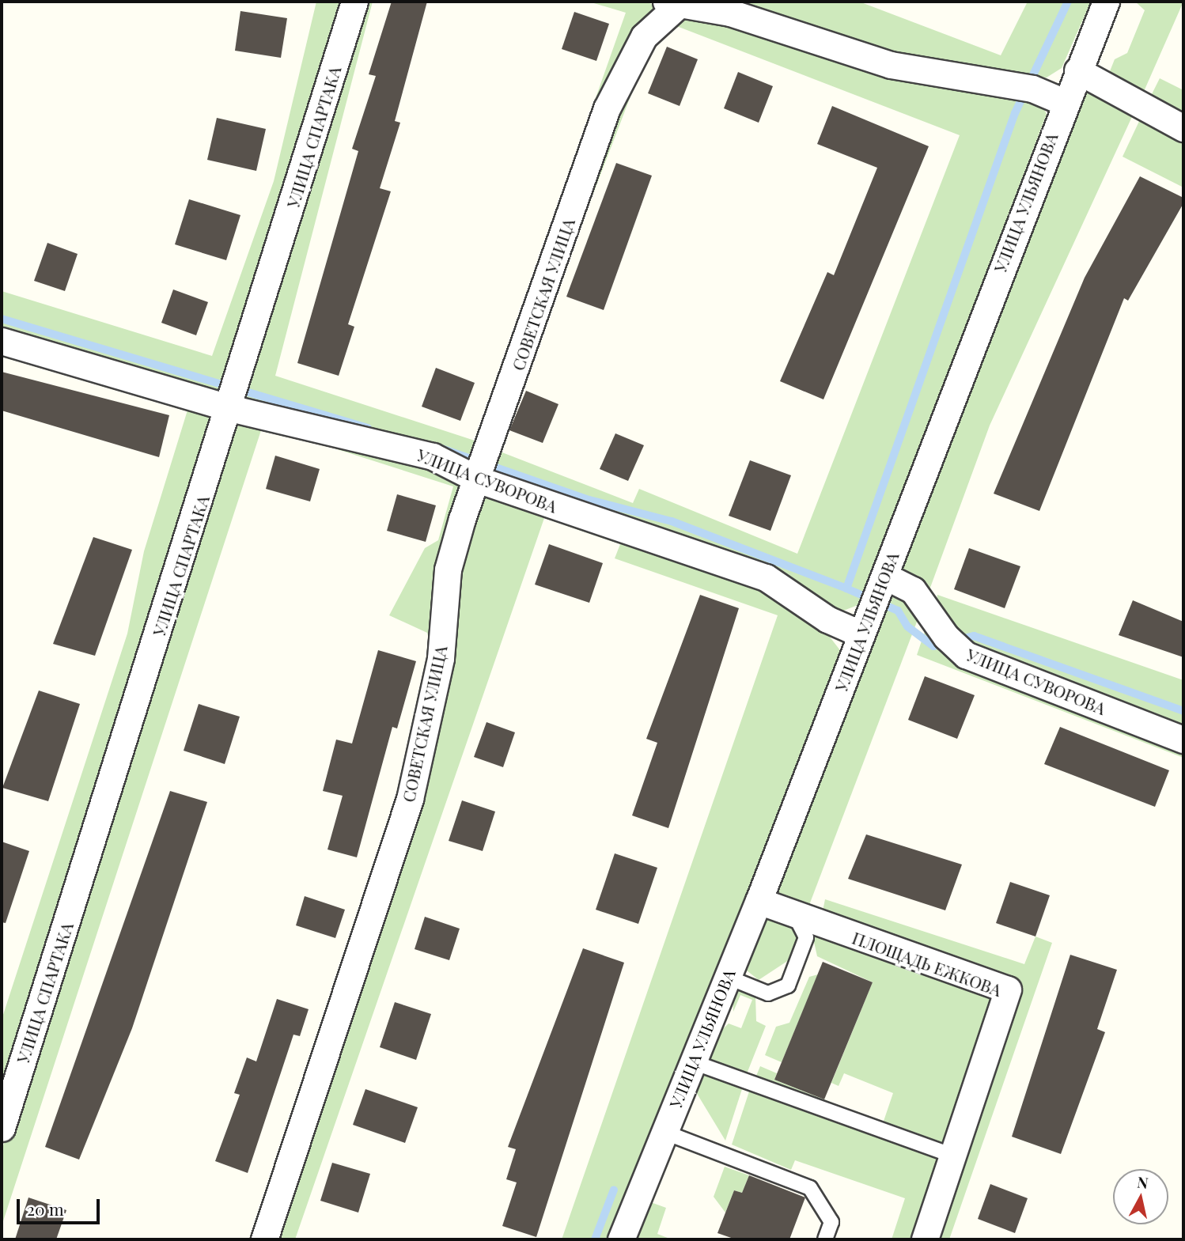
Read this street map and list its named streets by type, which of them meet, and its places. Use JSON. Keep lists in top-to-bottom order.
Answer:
{
  "streets": {
    "street": [
      "УЛИЦА СПАРТАКА",
      "УЛИЦА УЛЬЯНОВА",
      "СОВЕТСКАЯ УЛИЦА",
      "УЛИЦА СУВОРОВА",
      "ПЛОЩАДЬ ЕЖКОВА"
    ]
  },
  "crossings": [
    ["УЛИЦА СПАРТАКА", "УЛИЦА СУВОРОВА"],
    ["УЛИЦА УЛЬЯНОВА", "УЛИЦА СУВОРОВА"],
    ["УЛИЦА УЛЬЯНОВА", "ПЛОЩАДЬ ЕЖКОВА"],
    ["СОВЕТСКАЯ УЛИЦА", "УЛИЦА СУВОРОВА"]
  ],
  "scale_bar": "20 m",
  "north": "top"
}
